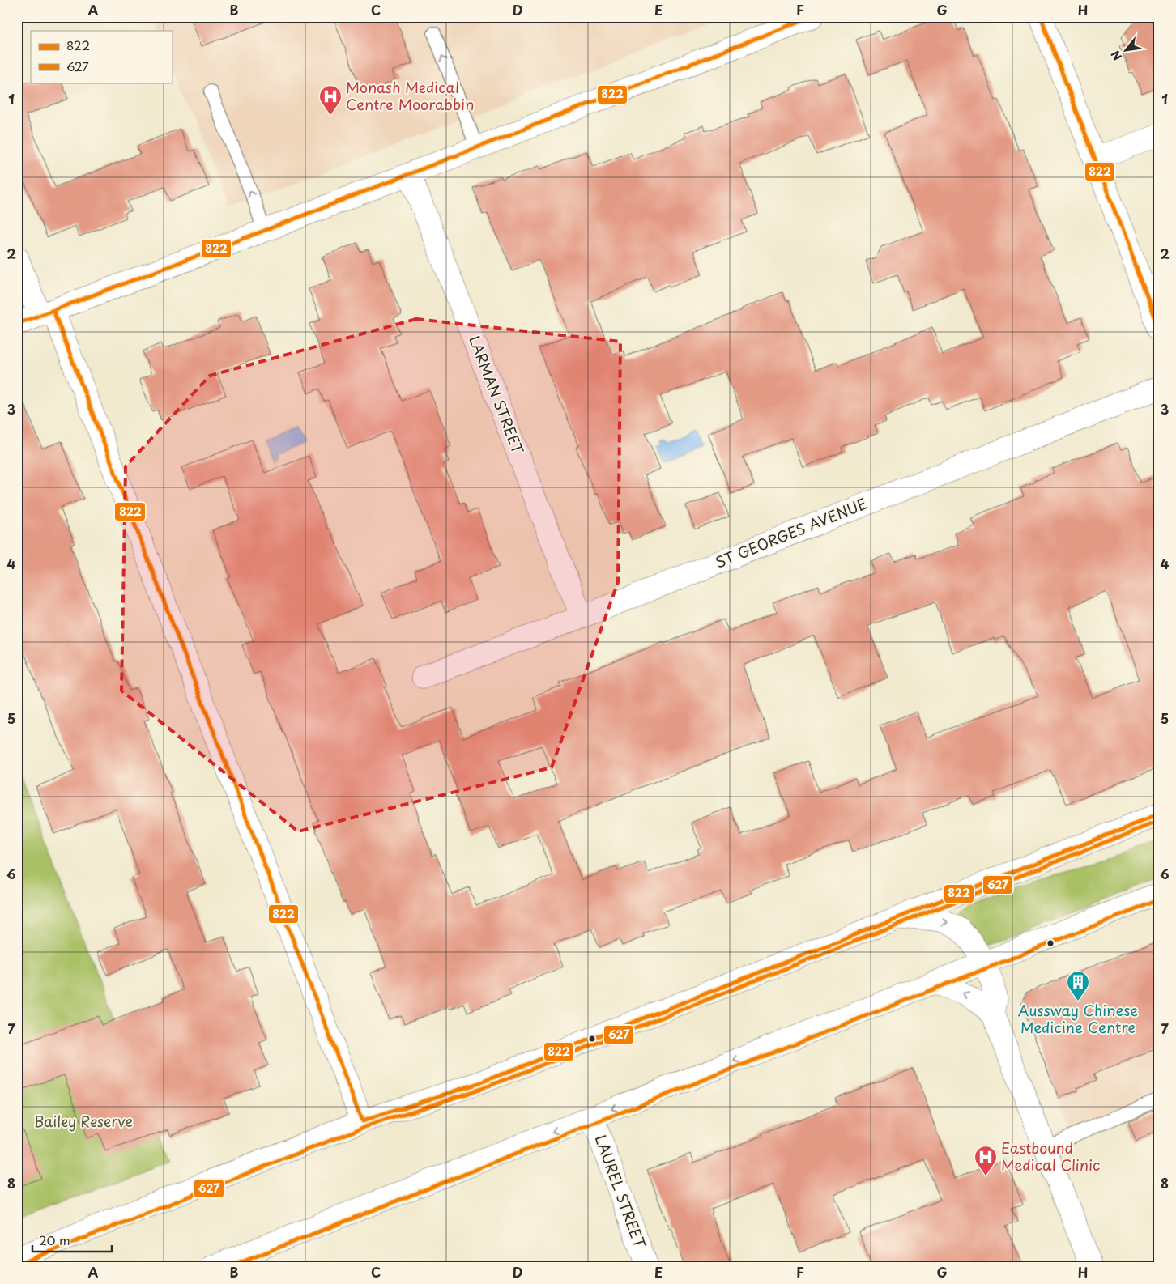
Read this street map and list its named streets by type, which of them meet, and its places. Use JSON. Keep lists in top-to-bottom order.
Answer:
{
  "streets": {
    "street": ["LARMAN STREET", "ST GEORGES AVENUE", "LAUREL STREET"]
  },
  "crossings": [
    ["LARMAN STREET", "ST GEORGES AVENUE"]
  ],
  "parks": ["Bailey Reserve"],
  "places": {
    "hospital": ["Monash Medical Centre Moorabbin", "Eastbound Medical Clinic"],
    "building": ["Aussway Chinese Medicine Centre"]
  },
  "lines": ["transit line 822", "transit line 627"],
  "legend": ["822", "627"],
  "scale_bar": "20 m",
  "north": "bottom left",
  "grid": {
    "columns": [
      "A",
      "B",
      "C",
      "D",
      "E",
      "F",
      "G",
      "H"
    ],
    "rows": [
      "1",
      "2",
      "3",
      "4",
      "5",
      "6",
      "7",
      "8"
    ]
  }
}
